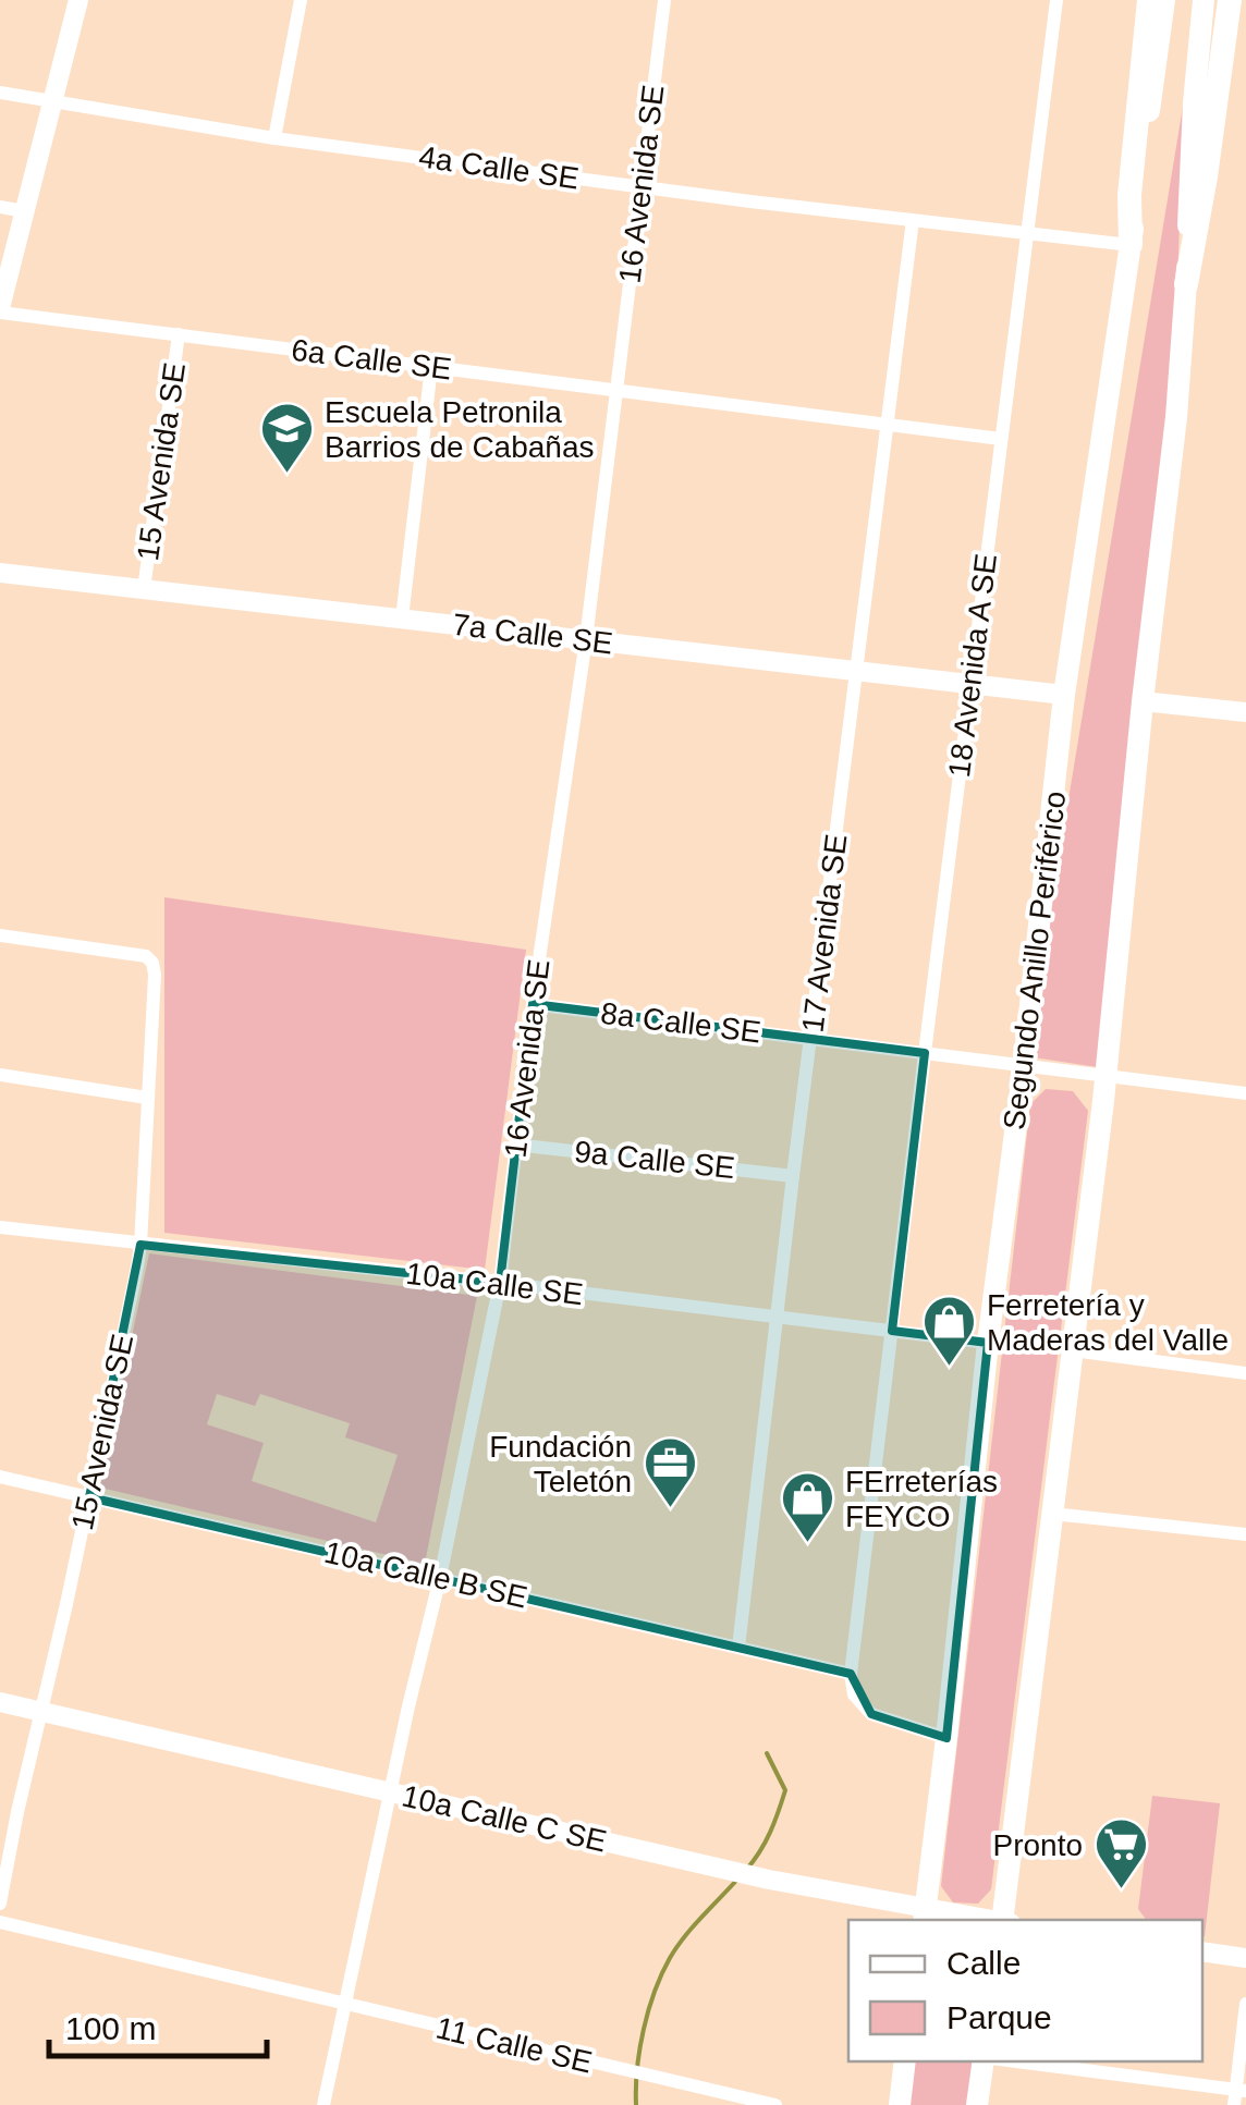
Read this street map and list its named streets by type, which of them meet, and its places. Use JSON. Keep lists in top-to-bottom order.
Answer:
{
  "streets": {
    "main road": ["Segundo Anillo Periférico"],
    "street": [
      "4a Calle SE",
      "16 Avenida SE",
      "6a Calle SE",
      "15 Avenida SE",
      "7a Calle SE",
      "18 Avenida A SE",
      "17 Avenida SE",
      "8a Calle SE",
      "9a Calle SE",
      "10a Calle SE",
      "10a Calle B SE",
      "10a Calle C SE",
      "11 Calle SE"
    ]
  },
  "crossings": [
    ["4a Calle SE", "16 Avenida SE"],
    ["4a Calle SE", "18 Avenida A SE"],
    ["4a Calle SE", "17 Avenida SE"],
    ["4a Calle SE", "Segundo Anillo Periférico"],
    ["16 Avenida SE", "6a Calle SE"],
    ["16 Avenida SE", "7a Calle SE"],
    ["16 Avenida SE", "8a Calle SE"],
    ["16 Avenida SE", "9a Calle SE"],
    ["16 Avenida SE", "10a Calle SE"],
    ["16 Avenida SE", "10a Calle B SE"],
    ["16 Avenida SE", "10a Calle C SE"],
    ["16 Avenida SE", "11 Calle SE"],
    ["6a Calle SE", "15 Avenida SE"],
    ["6a Calle SE", "18 Avenida A SE"],
    ["6a Calle SE", "17 Avenida SE"],
    ["15 Avenida SE", "7a Calle SE"],
    ["15 Avenida SE", "10a Calle SE"],
    ["15 Avenida SE", "10a Calle B SE"],
    ["15 Avenida SE", "10a Calle C SE"],
    ["7a Calle SE", "18 Avenida A SE"],
    ["7a Calle SE", "17 Avenida SE"],
    ["7a Calle SE", "Segundo Anillo Periférico"],
    ["18 Avenida A SE", "8a Calle SE"],
    ["18 Avenida A SE", "10a Calle SE"],
    ["18 Avenida A SE", "10a Calle B SE"],
    ["17 Avenida SE", "8a Calle SE"],
    ["17 Avenida SE", "9a Calle SE"],
    ["17 Avenida SE", "10a Calle SE"],
    ["17 Avenida SE", "10a Calle B SE"],
    ["Segundo Anillo Periférico", "8a Calle SE"],
    ["Segundo Anillo Periférico", "10a Calle SE"],
    ["Segundo Anillo Periférico", "10a Calle C SE"]
  ],
  "places": {
    "school or university": ["Escuela Petronila Barrios de Cabañas"],
    "shop": ["Ferretería y Maderas del Valle", "FErreterías FEYCO"],
    "office": ["Fundación Teletón"],
    "supermarket": ["Pronto"]
  },
  "legend": ["Calle", "Parque"],
  "scale_bar": "100 m"
}
